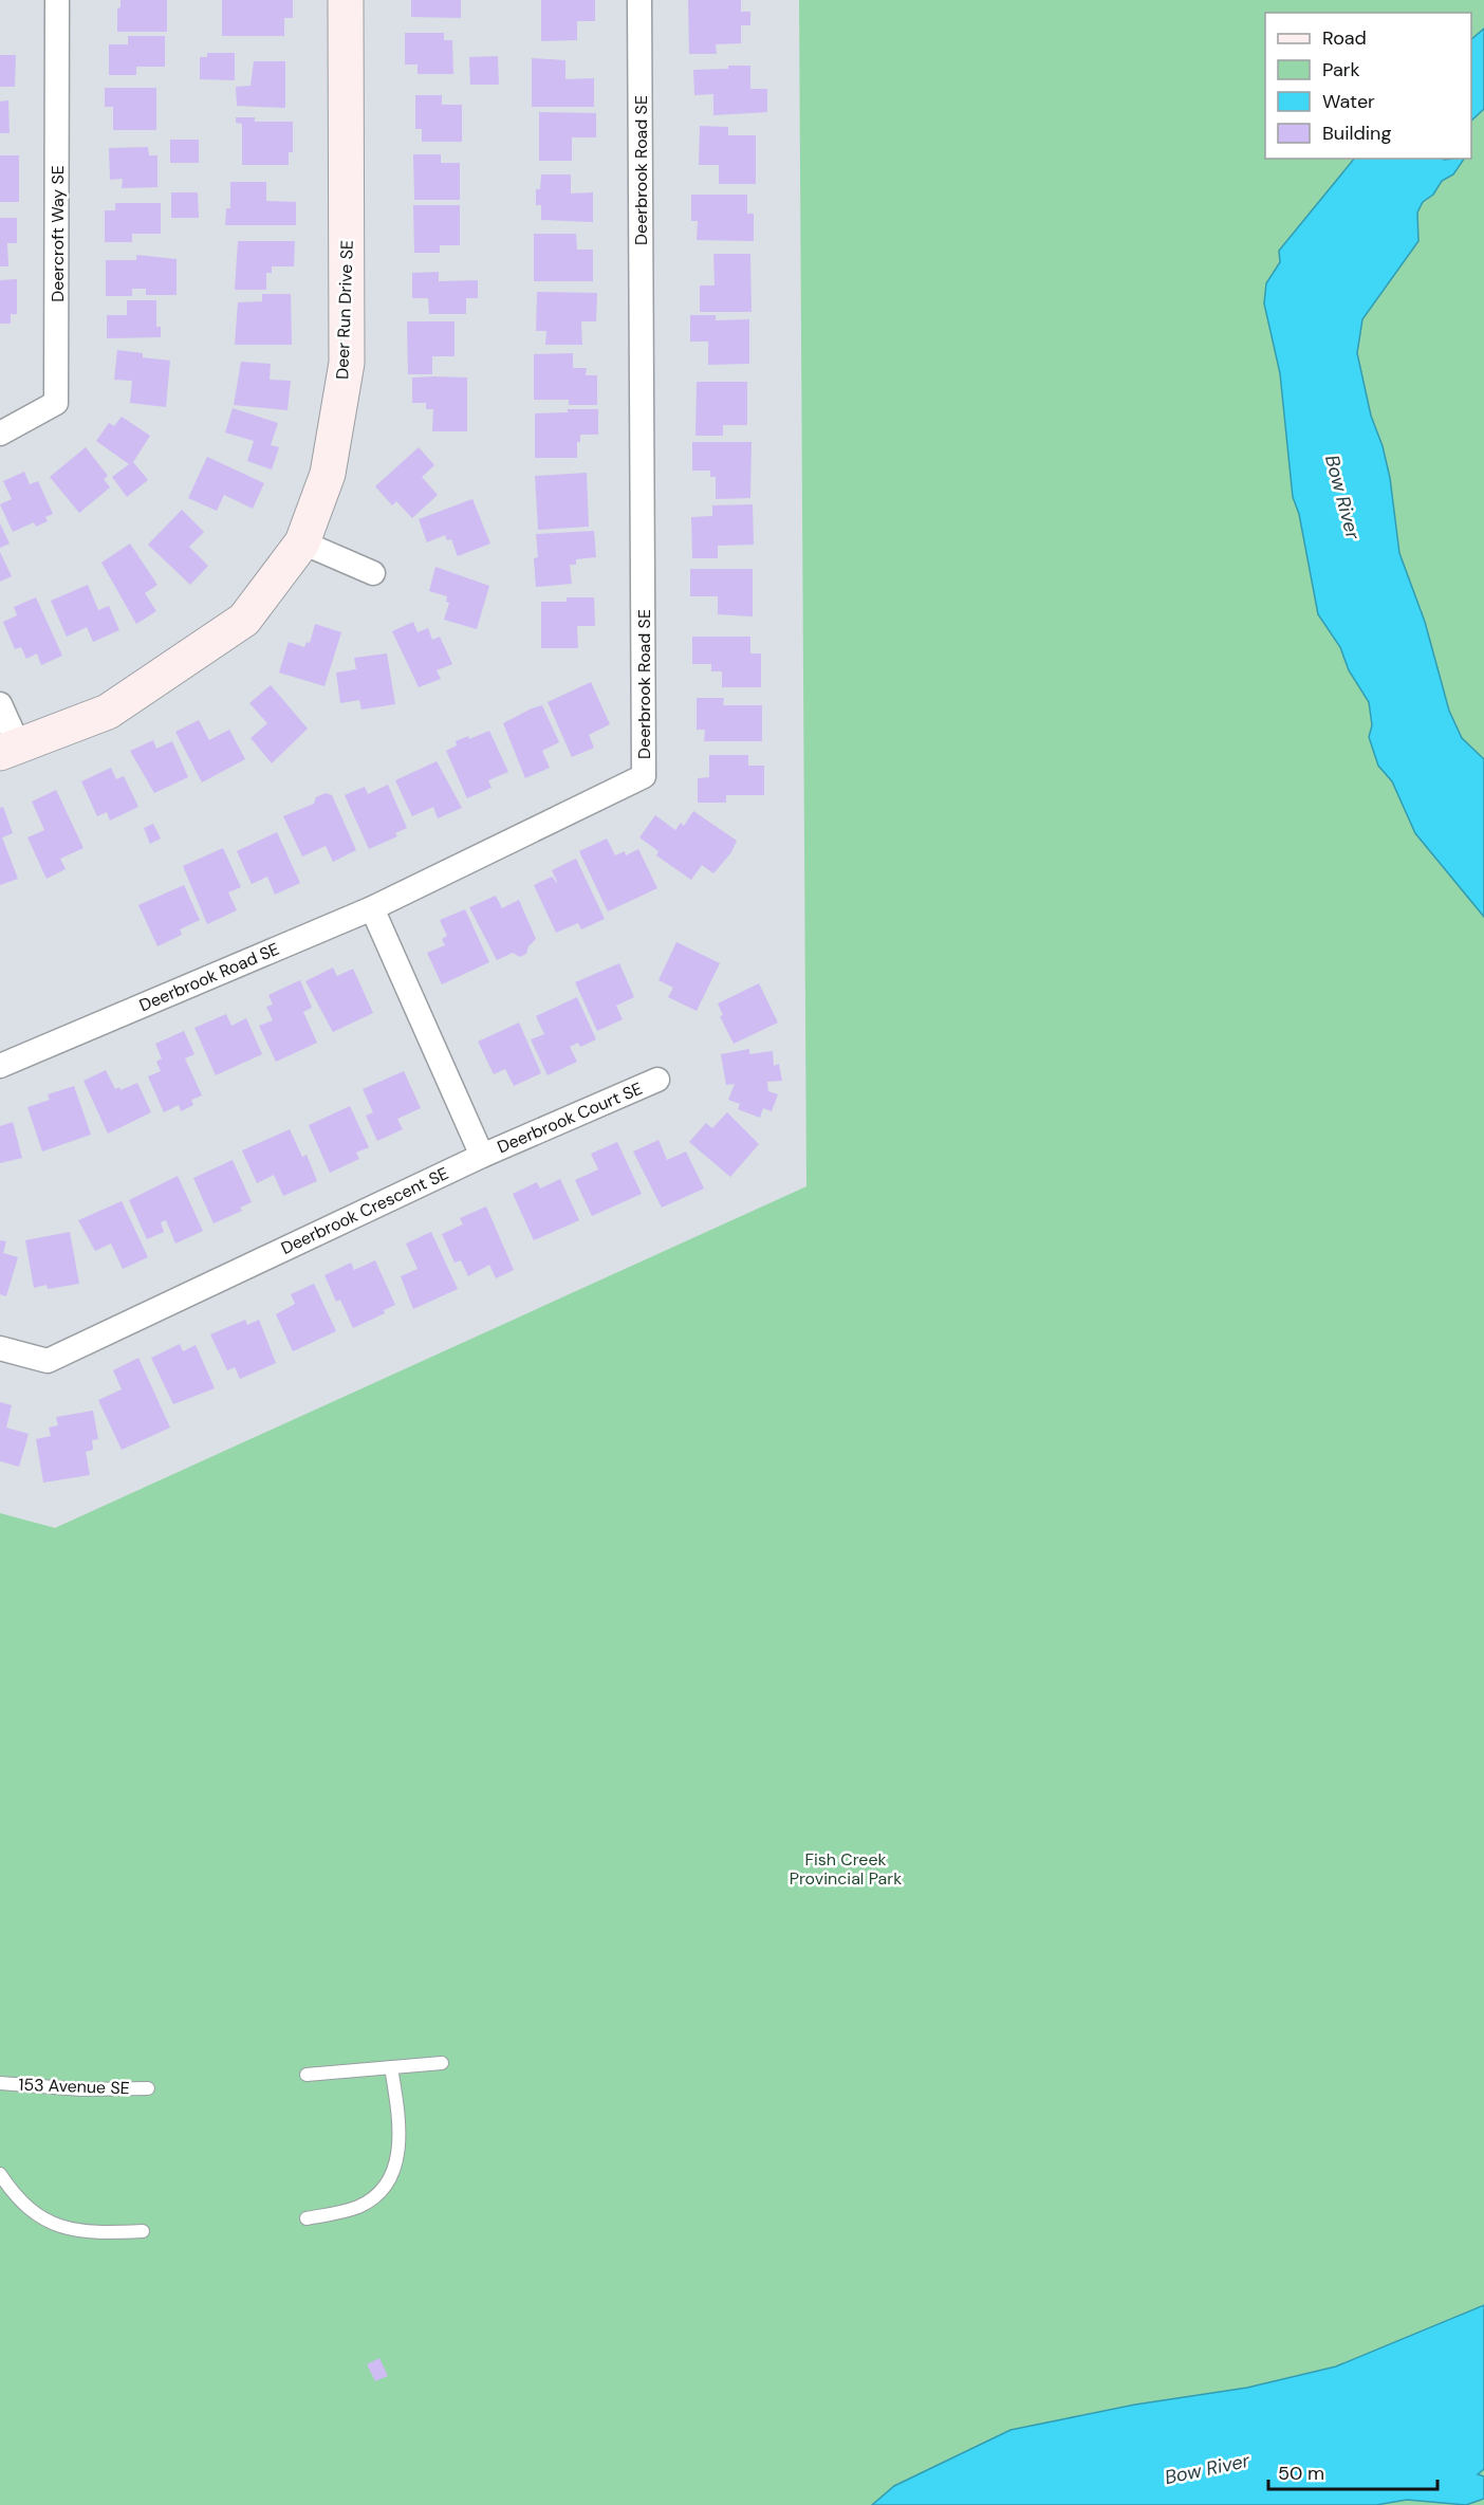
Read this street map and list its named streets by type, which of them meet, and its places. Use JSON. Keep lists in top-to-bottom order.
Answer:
{
  "streets": {
    "street": [
      "Deerbrook Road SE",
      "Deercroft Way SE",
      "Deer Run Drive SE",
      "Deerbrook Court SE",
      "Deerbrook Crescent SE"
    ],
    "lane": ["153 Avenue SE"]
  },
  "crossings": [
    ["Deerbrook Court SE", "Deerbrook Crescent SE"]
  ],
  "water": ["Bow River"],
  "parks": ["Fish Creek Provincial Park"],
  "legend": [
    "Road",
    "Park",
    "Water",
    "Building"
  ],
  "scale_bar": "50 m"
}
